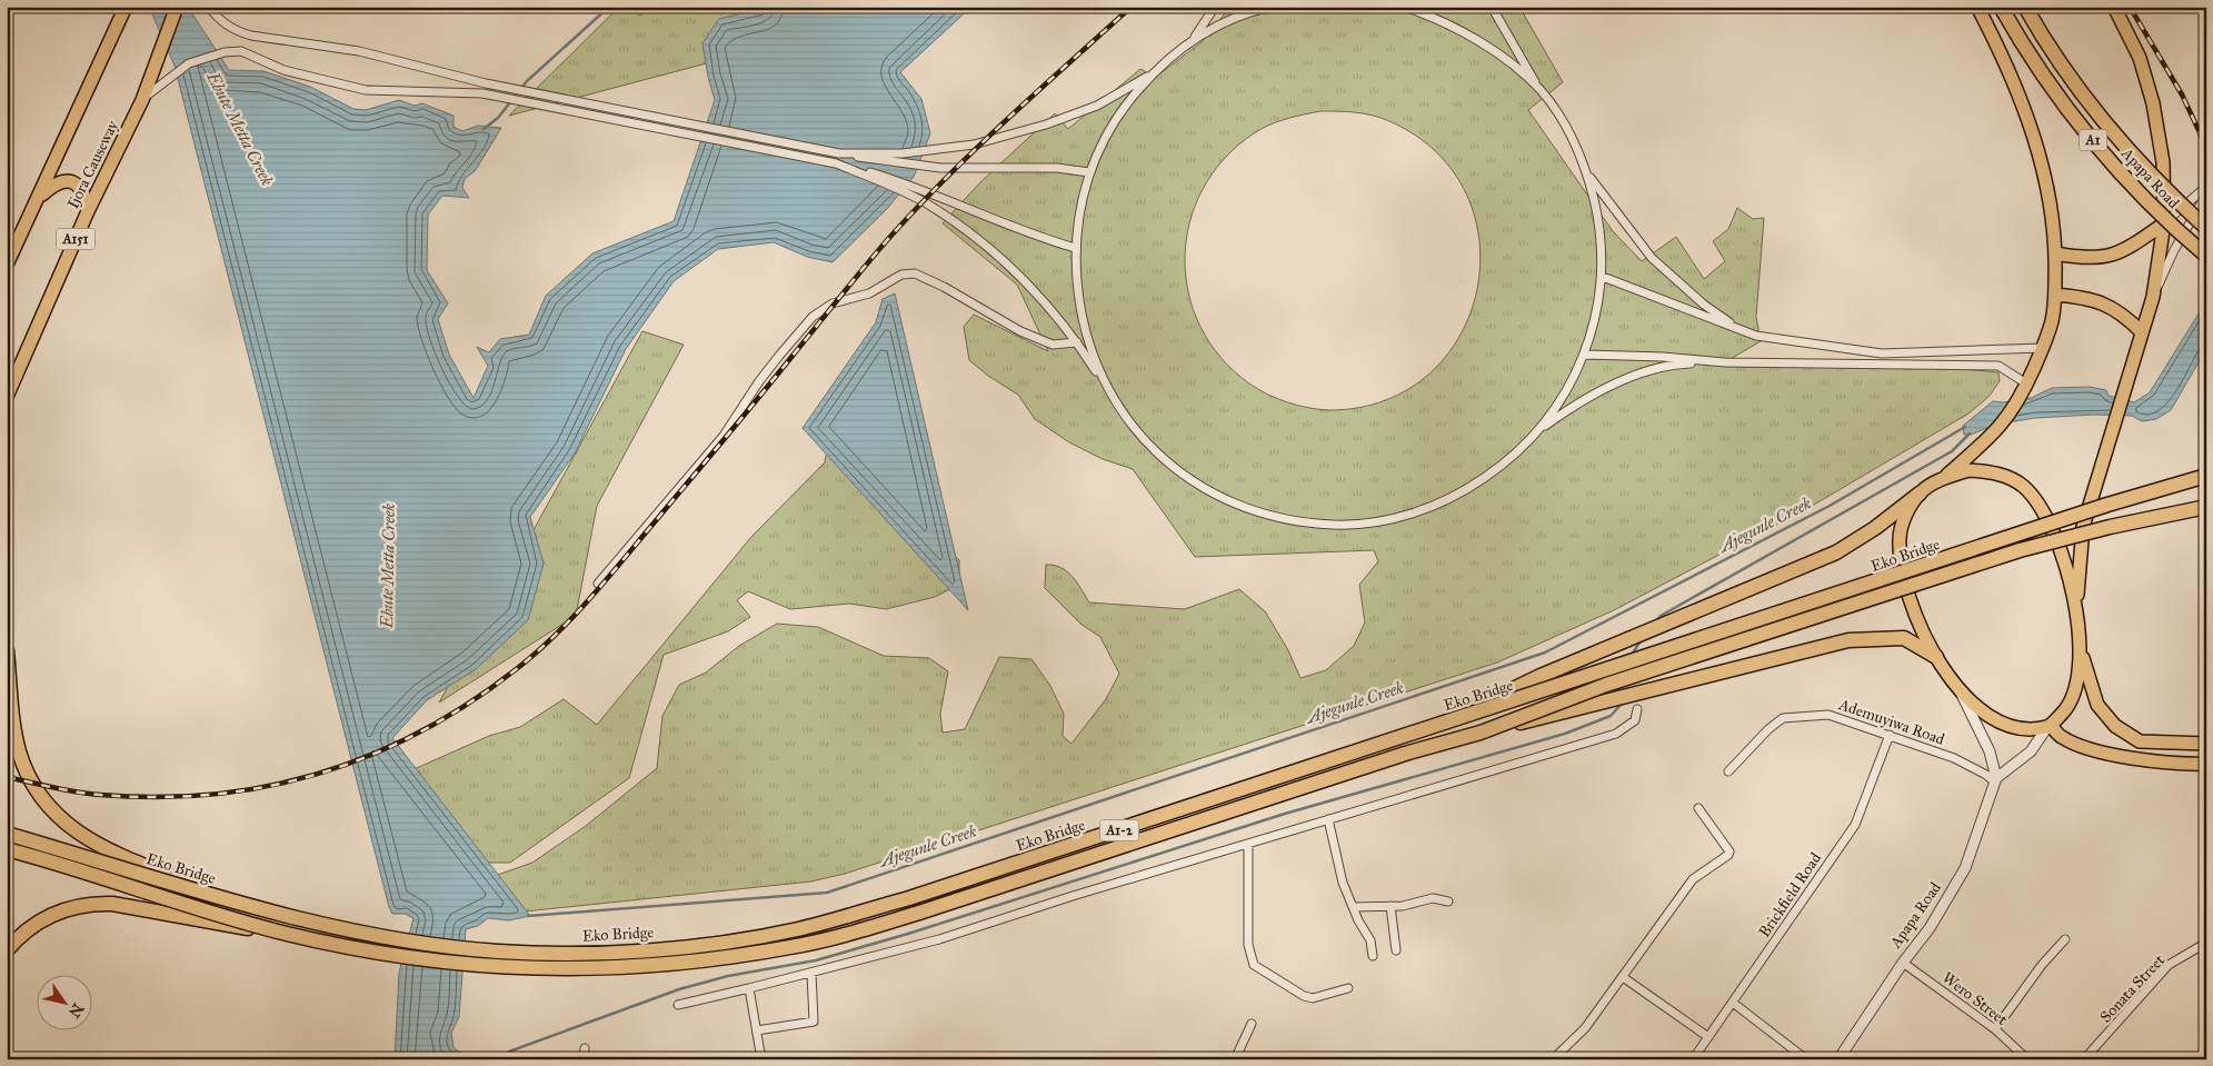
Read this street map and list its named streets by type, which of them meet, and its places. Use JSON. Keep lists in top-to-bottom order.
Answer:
{
  "streets": {
    "highway": [
      "A1",
      "Apapa Road",
      "Eko Bridge",
      "A1-2"
    ],
    "main road": ["Ijora Causeway", "A151"],
    "street": [
      "Ademuyiwa Road",
      "Brickfield Road",
      "Sonata Street",
      "Wero Street"
    ]
  },
  "crossings": [
    ["Apapa Road", "Ademuyiwa Road"],
    ["Apapa Road", "Wero Street"],
    ["Ademuyiwa Road", "Brickfield Road"]
  ],
  "water": ["Ebute Metta Creek", "Ajegunle Creek"],
  "north": "bottom right"
}
